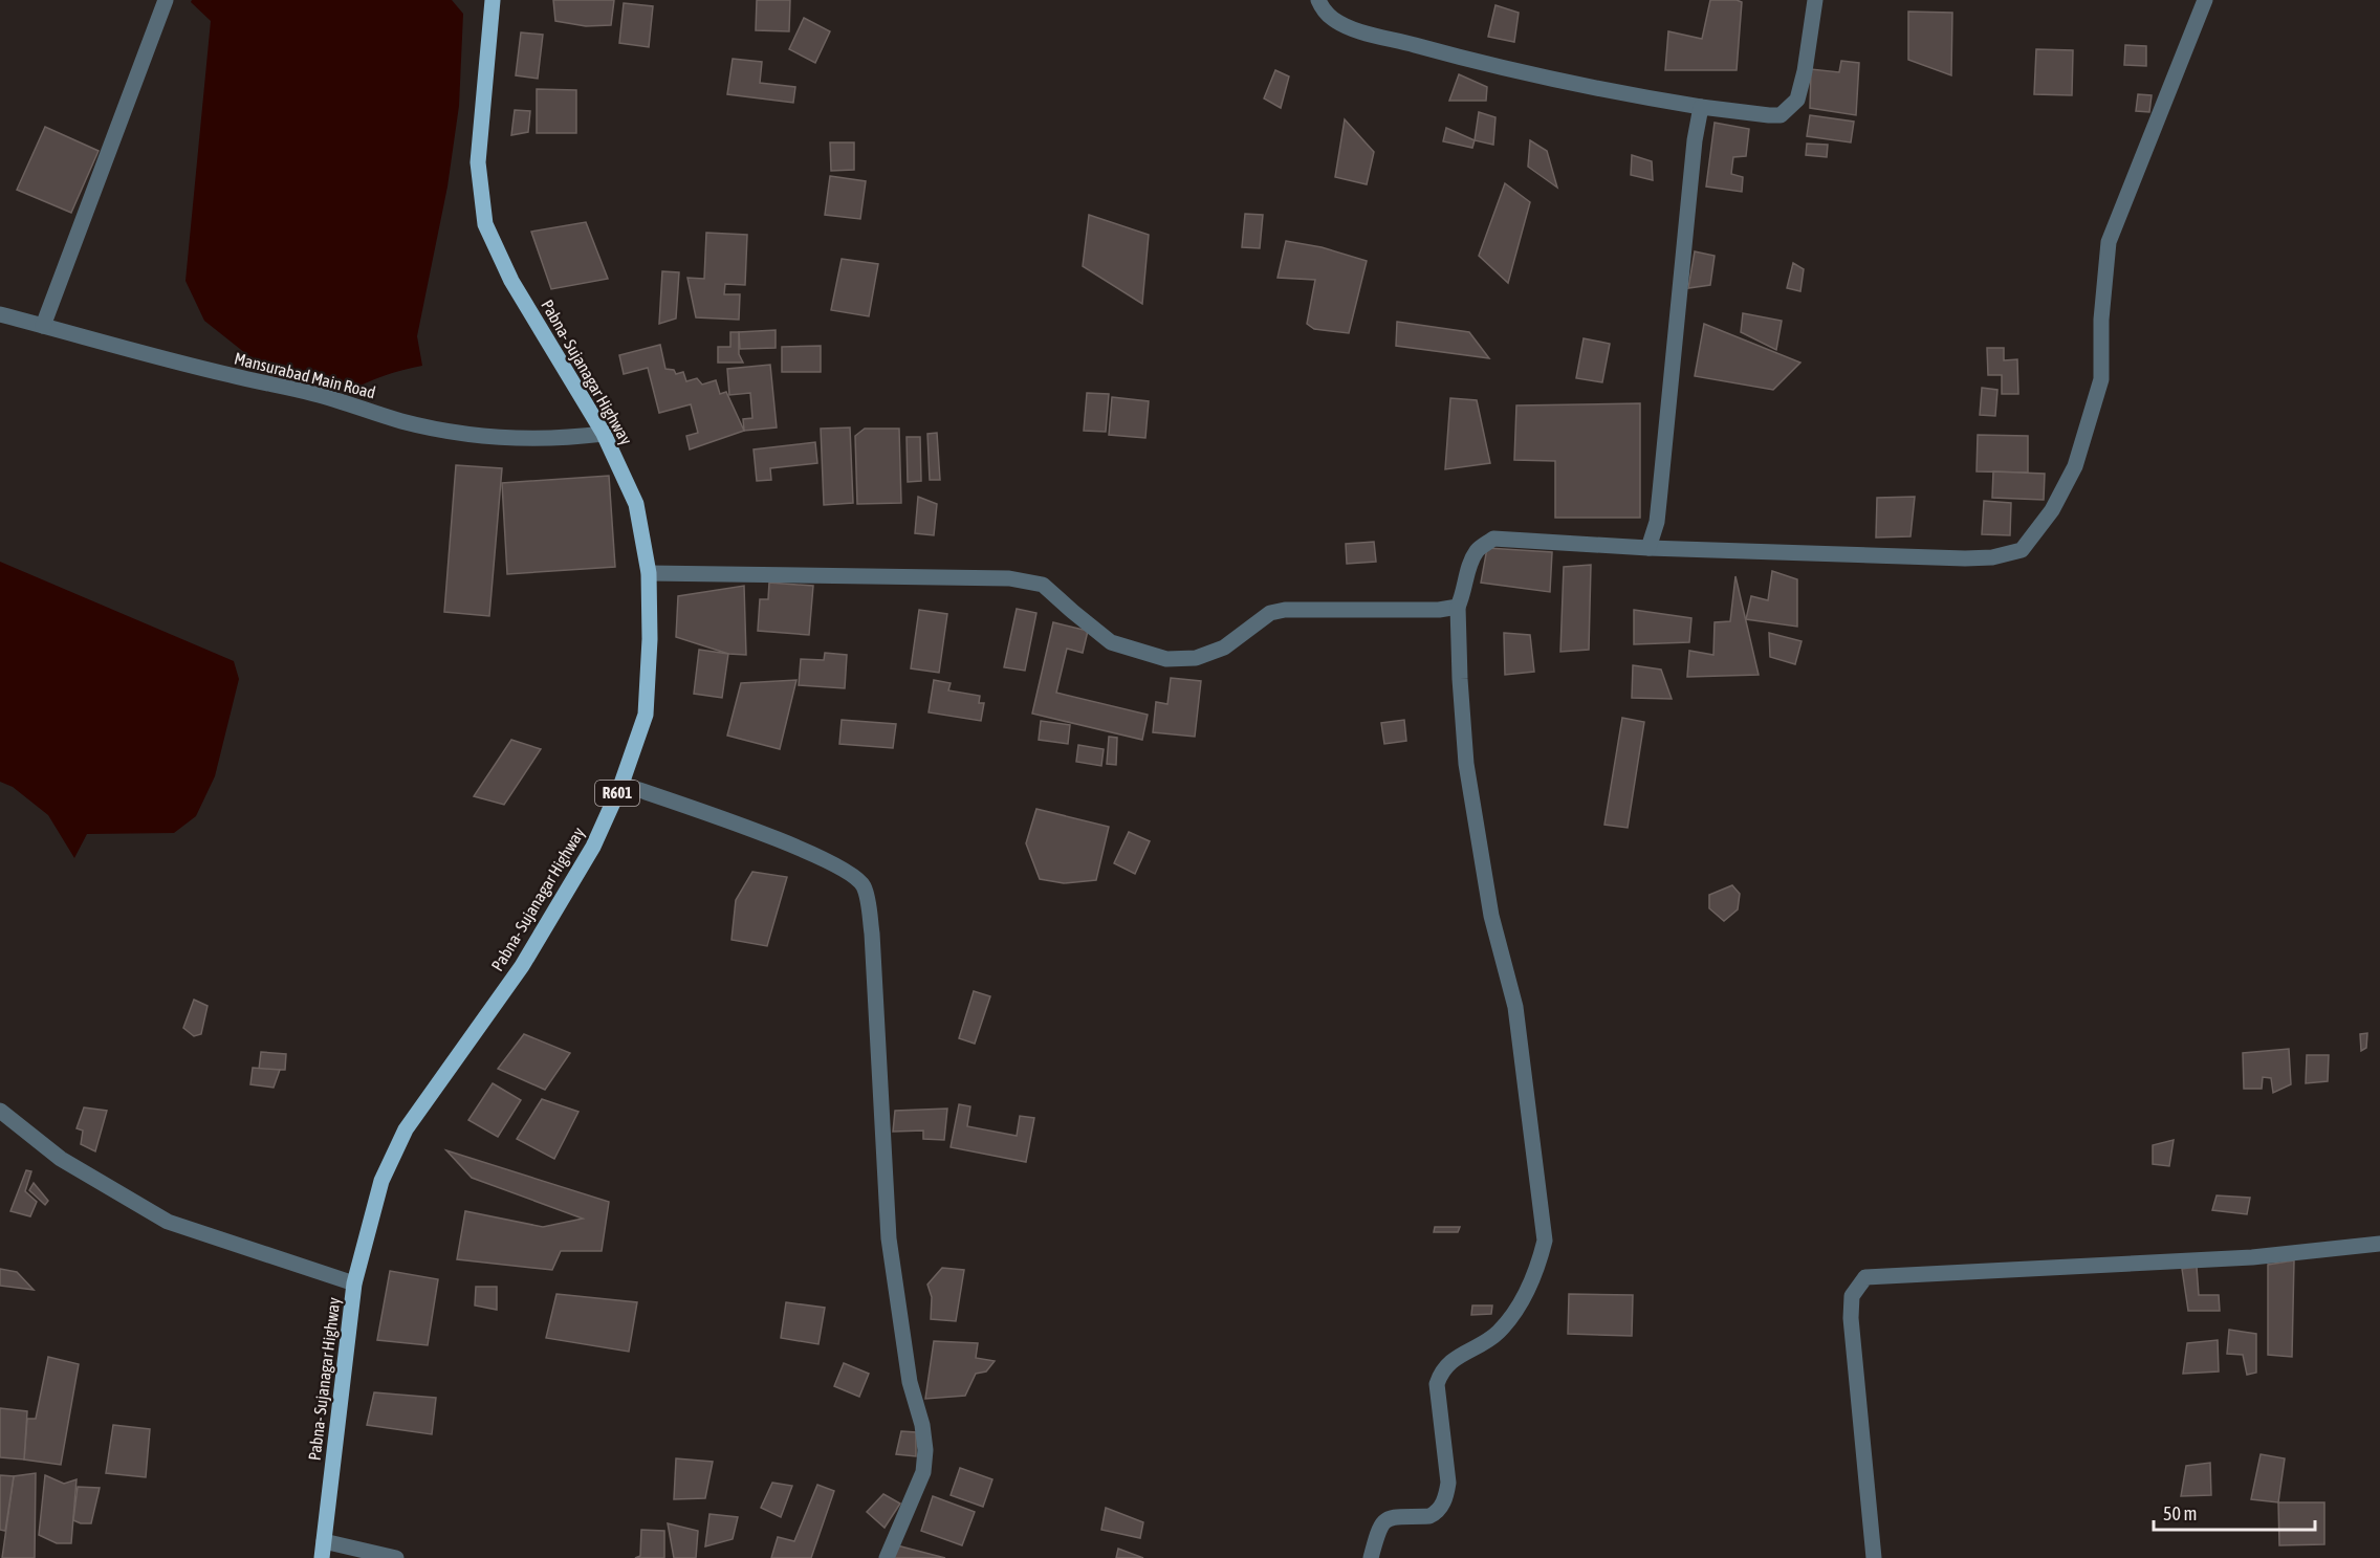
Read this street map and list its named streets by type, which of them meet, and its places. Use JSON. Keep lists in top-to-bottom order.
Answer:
{
  "streets": {
    "main road": ["Pabna- Sujanagar Highway", "R601"],
    "street": ["Mansurabad Main Road"]
  },
  "crossings": [
    ["Pabna- Sujanagar Highway", "Mansurabad Main Road"]
  ],
  "scale_bar": "50 m"
}
